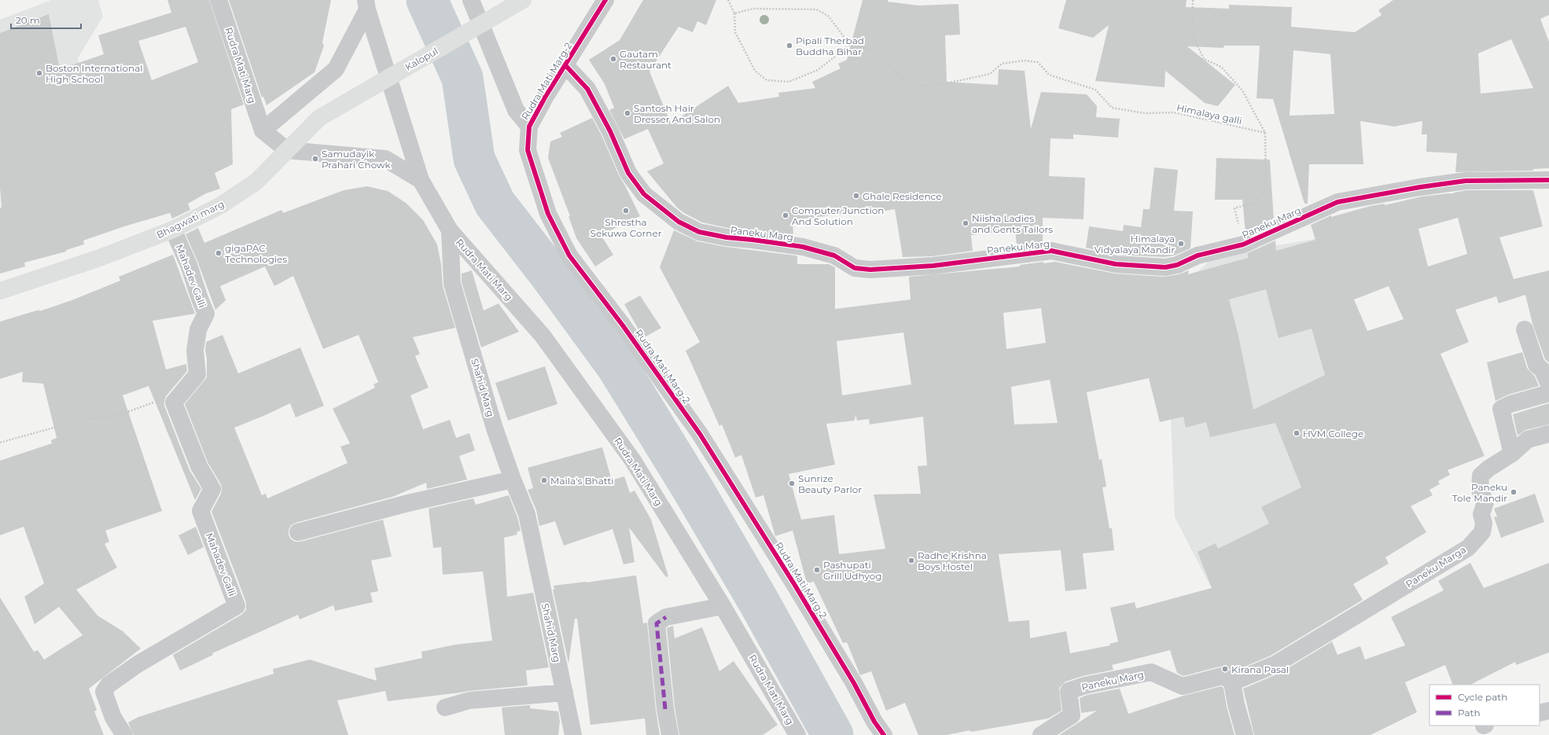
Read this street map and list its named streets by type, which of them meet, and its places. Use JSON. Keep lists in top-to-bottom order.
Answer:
{
  "streets": {
    "main road": ["Kalopul", "Bhagwati marg"],
    "street": [
      "Rudra Mati Marg",
      "Rudra Mati Marg-2",
      "Paneku Marg",
      "Mahadev Galli",
      "Shahid Marg",
      "Paneku Marga"
    ],
    "path": ["Himalaya galli"]
  },
  "crossings": [
    ["Kalopul", "Bhagwati marg"],
    ["Rudra Mati Marg", "Shahid Marg"],
    ["Rudra Mati Marg-2", "Paneku Marg"],
    ["Bhagwati marg", "Mahadev Galli"],
    ["Bhagwati marg", "Shahid Marg"],
    ["Paneku Marg", "Paneku Marga"]
  ],
  "places": [
    "Pipali Therbad Buddha Bihar",
    "Gautam Restaurant",
    "Boston International High School",
    "Santosh Hair Dresser And Salon",
    "Samudayik Prahari Chowk",
    "Ghale Residence",
    "Shrestha Sekuwa Corner",
    "Computer Junction And Solution",
    "Niisha Ladies and Gents Tailors",
    "Himalaya Vidyalaya Mandir",
    "gigaPAC Technologies",
    "HVM College",
    "Maila's Bhatti",
    "Sunrize Beauty Parlor",
    "Paneku Tole Mandir",
    "Radhe Krishna Boys Hostel",
    "Pashupati Grill Udhyog",
    "Kirana Pasal"
  ],
  "legend": ["Cycle path", "Path"],
  "scale_bar": "20 m"
}
